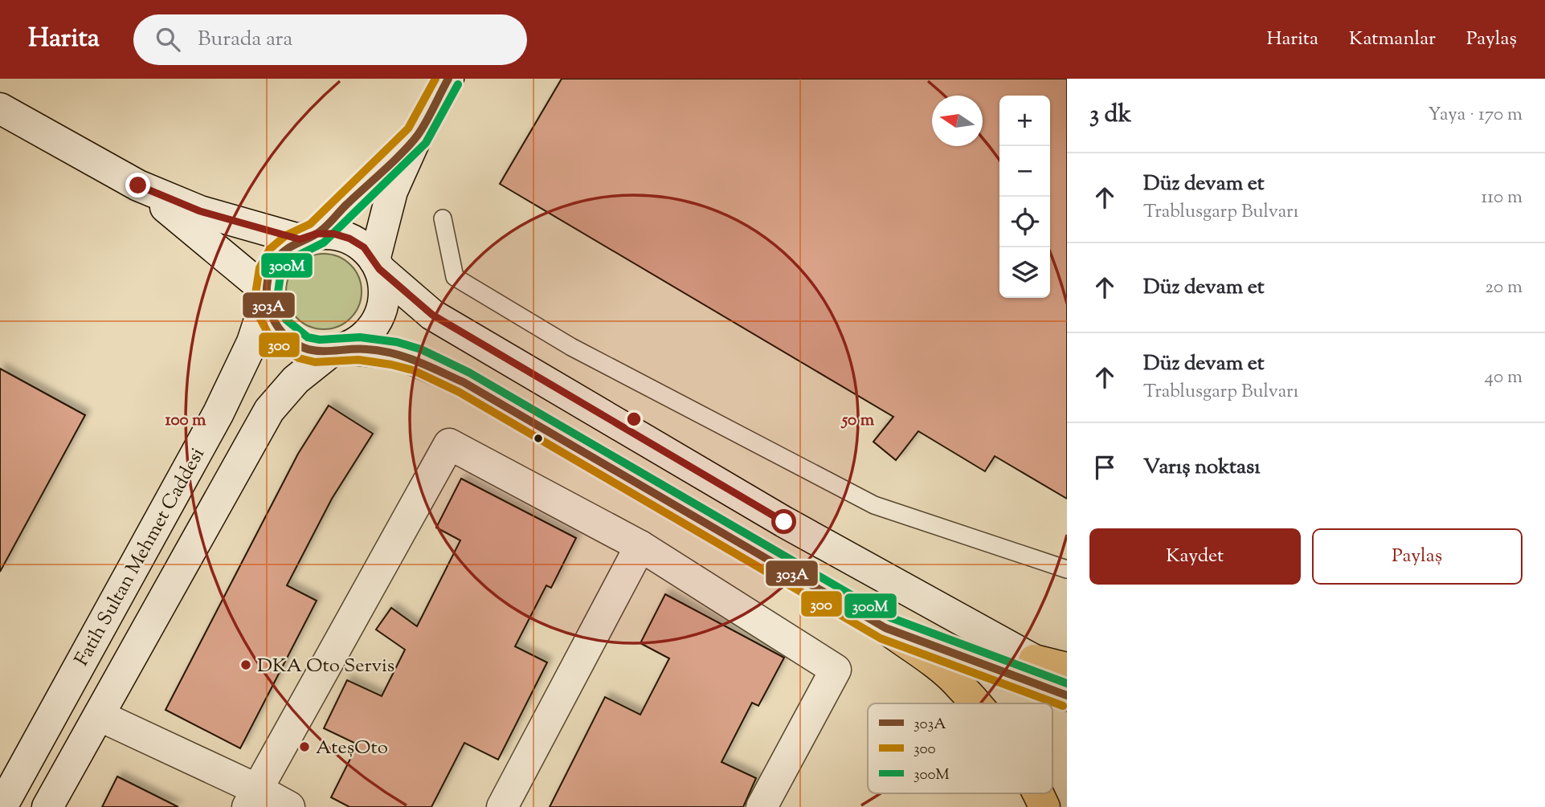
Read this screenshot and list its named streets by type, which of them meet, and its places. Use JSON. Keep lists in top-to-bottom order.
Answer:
{
  "streets": {
    "main road": ["Fatih Sultan Mehmet Caddesi"]
  },
  "places": ["DKA Oto Servis", "AteşOto"],
  "lines": ["transit line 303A", "transit line 300", "transit line 300M"],
  "legend": ["303A", "300", "300M"],
  "north": "left",
  "page": {
    "header": "Harita",
    "search": "Burada ara",
    "nav": ["Harita", "Katmanlar", "Paylaş"],
    "heading": ["3 dk", "Yaya · 170 m"],
    "map_buttons": ["+", "−"],
    "list": [
      ["Düz devam et", "Trablusgarp Bulvarı", "110 m"],
      ["Düz devam et", "20 m"],
      ["Düz devam et", "Trablusgarp Bulvarı", "40 m"],
      "Varış noktası"
    ],
    "buttons": ["Kaydet", "Paylaş"]
  },
  "rings": ["50 m", "100 m"]
}
